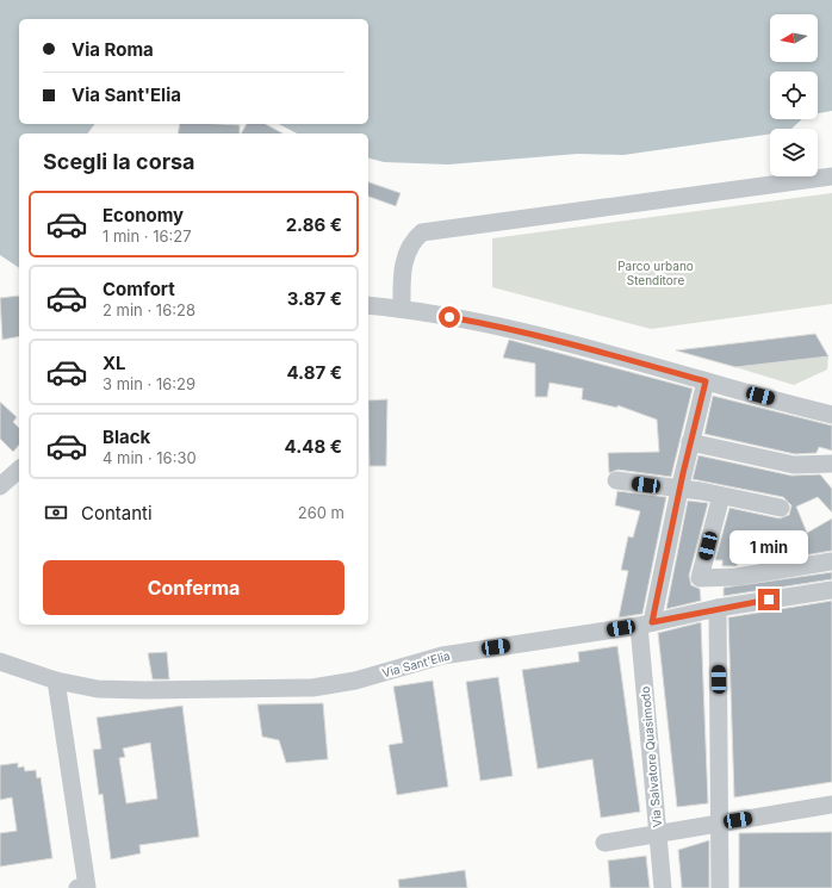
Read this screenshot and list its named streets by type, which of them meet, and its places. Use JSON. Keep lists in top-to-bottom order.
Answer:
{
  "streets": {
    "street": ["Via Sant'Elia", "Via Salvatore Quasimodo"]
  },
  "crossings": [
    ["Via Sant'Elia", "Via Salvatore Quasimodo"]
  ],
  "parks": ["Parco urbano Stenditore"],
  "north": "left",
  "page": {
    "banner": ["Via Roma", "Via Sant'Elia"],
    "heading": "Scegli la corsa",
    "list": [
      {
        "name": "Economy",
        "note": "1 min · 16:27",
        "value": "2.86 €"
      },
      {
        "name": "Comfort",
        "note": "2 min · 16:28",
        "value": "3.87 €"
      },
      {
        "name": "XL",
        "note": "3 min · 16:29",
        "value": "4.87 €"
      },
      {
        "name": "Black",
        "note": "4 min · 16:30",
        "value": "4.48 €"
      }
    ],
    "pay": ["Contanti", "260 m"],
    "bubble": "1 min",
    "buttons": "Conferma"
  }
}
